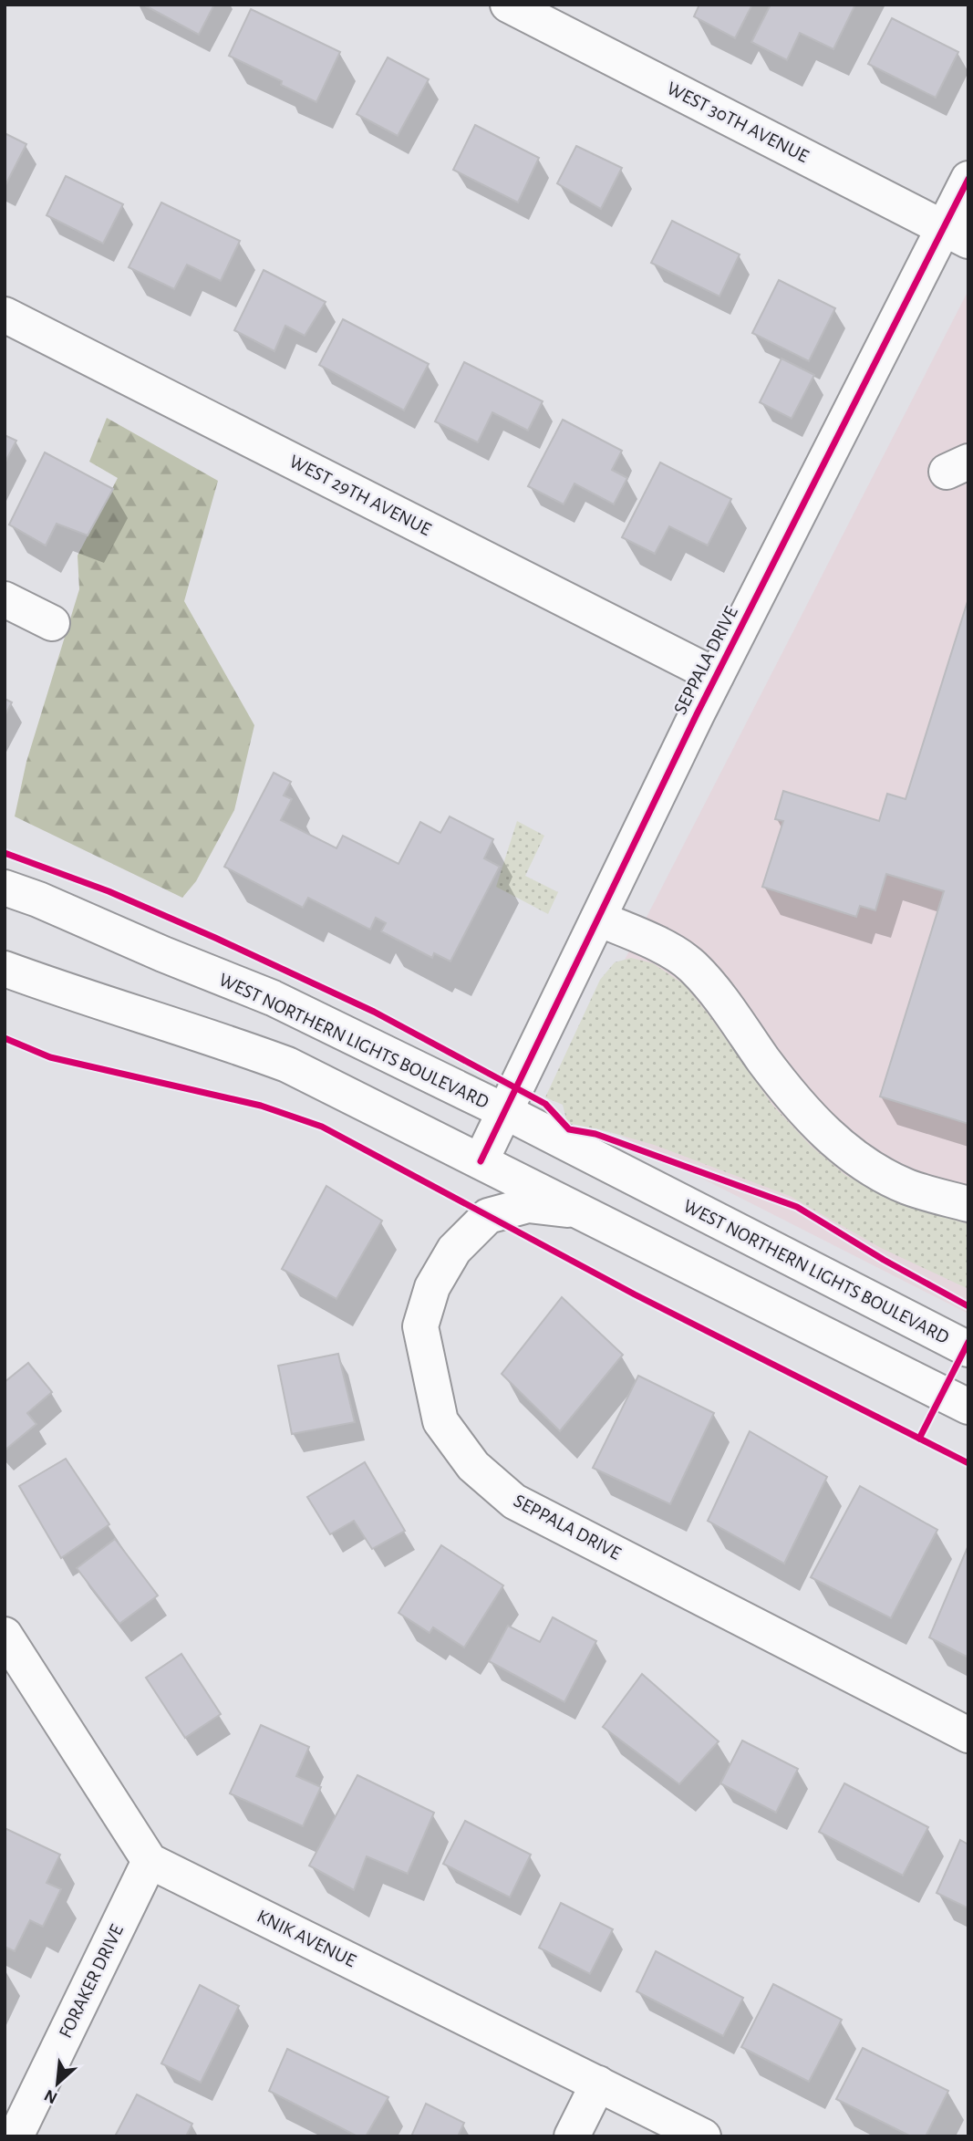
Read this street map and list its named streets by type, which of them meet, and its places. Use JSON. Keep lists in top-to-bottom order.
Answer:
{
  "streets": {
    "street": [
      "WEST 30TH AVENUE",
      "WEST 29TH AVENUE",
      "SEPPALA DRIVE",
      "WEST NORTHERN LIGHTS BOULEVARD",
      "KNIK AVENUE",
      "FORAKER DRIVE"
    ]
  },
  "crossings": [
    ["WEST 30TH AVENUE", "SEPPALA DRIVE"],
    ["WEST 29TH AVENUE", "SEPPALA DRIVE"],
    ["SEPPALA DRIVE", "WEST NORTHERN LIGHTS BOULEVARD"],
    ["KNIK AVENUE", "FORAKER DRIVE"]
  ],
  "north": "bottom left"
}
